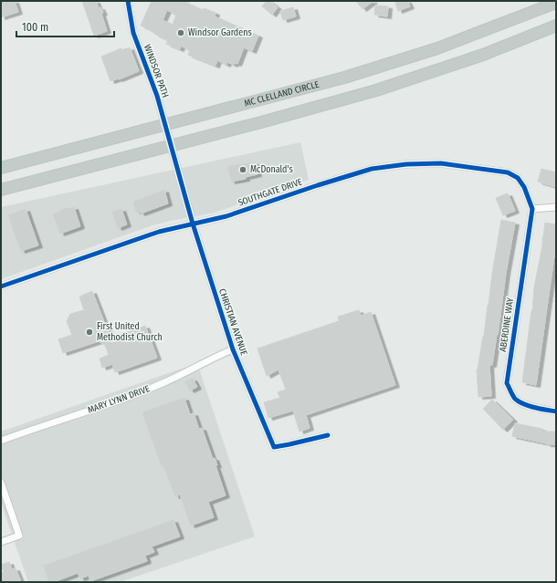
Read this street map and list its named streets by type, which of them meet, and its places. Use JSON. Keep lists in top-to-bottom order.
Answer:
{
  "streets": {
    "highway": ["MC CLELLAND CIRCLE"],
    "street": [
      "WINDSOR PATH",
      "SOUTHGATE DRIVE",
      "CHRISTIAN AVENUE",
      "ABERDINE WAY",
      "MARY LYNN DRIVE"
    ]
  },
  "crossings": [
    ["WINDSOR PATH", "MC CLELLAND CIRCLE"],
    ["WINDSOR PATH", "CHRISTIAN AVENUE"],
    ["SOUTHGATE DRIVE", "CHRISTIAN AVENUE"],
    ["SOUTHGATE DRIVE", "ABERDINE WAY"],
    ["CHRISTIAN AVENUE", "MARY LYNN DRIVE"]
  ],
  "places": ["Windsor Gardens", "McDonald's", "First United Methodist Church"],
  "scale_bar": "100 m"
}
